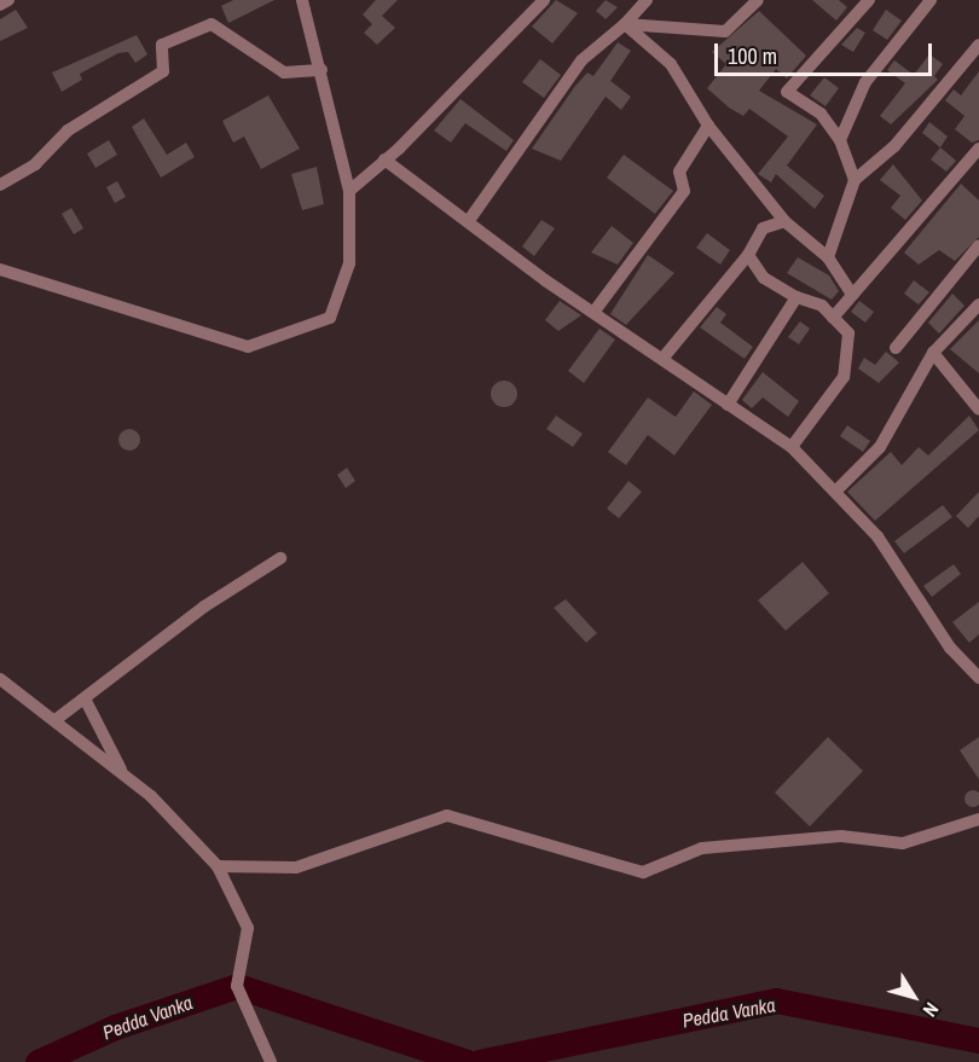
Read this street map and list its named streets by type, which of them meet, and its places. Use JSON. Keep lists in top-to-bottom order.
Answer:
{
  "water": ["Pedda Vanka"],
  "scale_bar": "100 m",
  "north": "bottom right"
}
